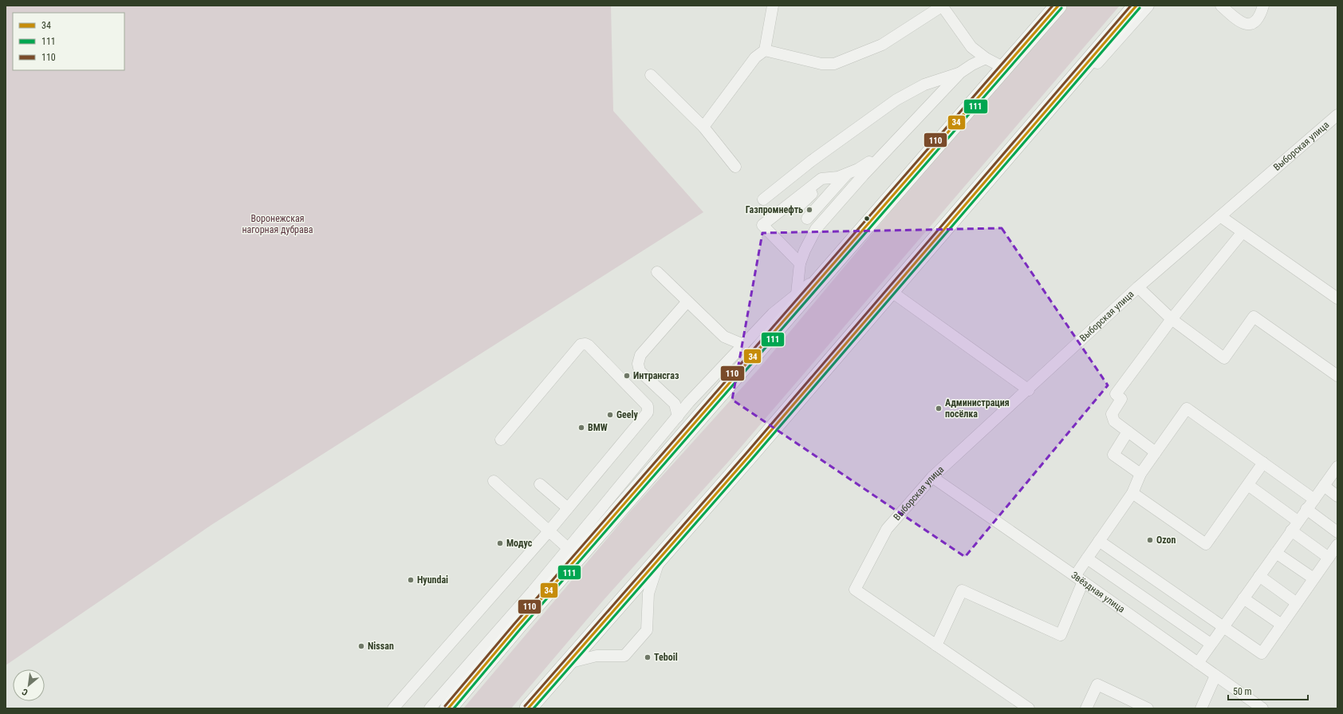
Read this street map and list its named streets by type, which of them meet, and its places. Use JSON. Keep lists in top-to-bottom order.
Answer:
{
  "streets": {
    "street": ["Выборская улица", "Звёздная улица"]
  },
  "crossings": [
    ["Выборская улица", "Звёздная улица"]
  ],
  "parks": ["Воронежская нагорная дубрава"],
  "places": [
    "Газпромнефть",
    "Интрансгаз",
    "Администрация посёлка",
    "Geely",
    "BMW",
    "Ozon",
    "Модус",
    "Hyundai",
    "Nissan",
    "Teboil"
  ],
  "lines": ["transit line 34", "transit line 110", "transit line 111"],
  "legend": ["34", "111", "110"],
  "scale_bar": "50 m",
  "north": "bottom left"
}
